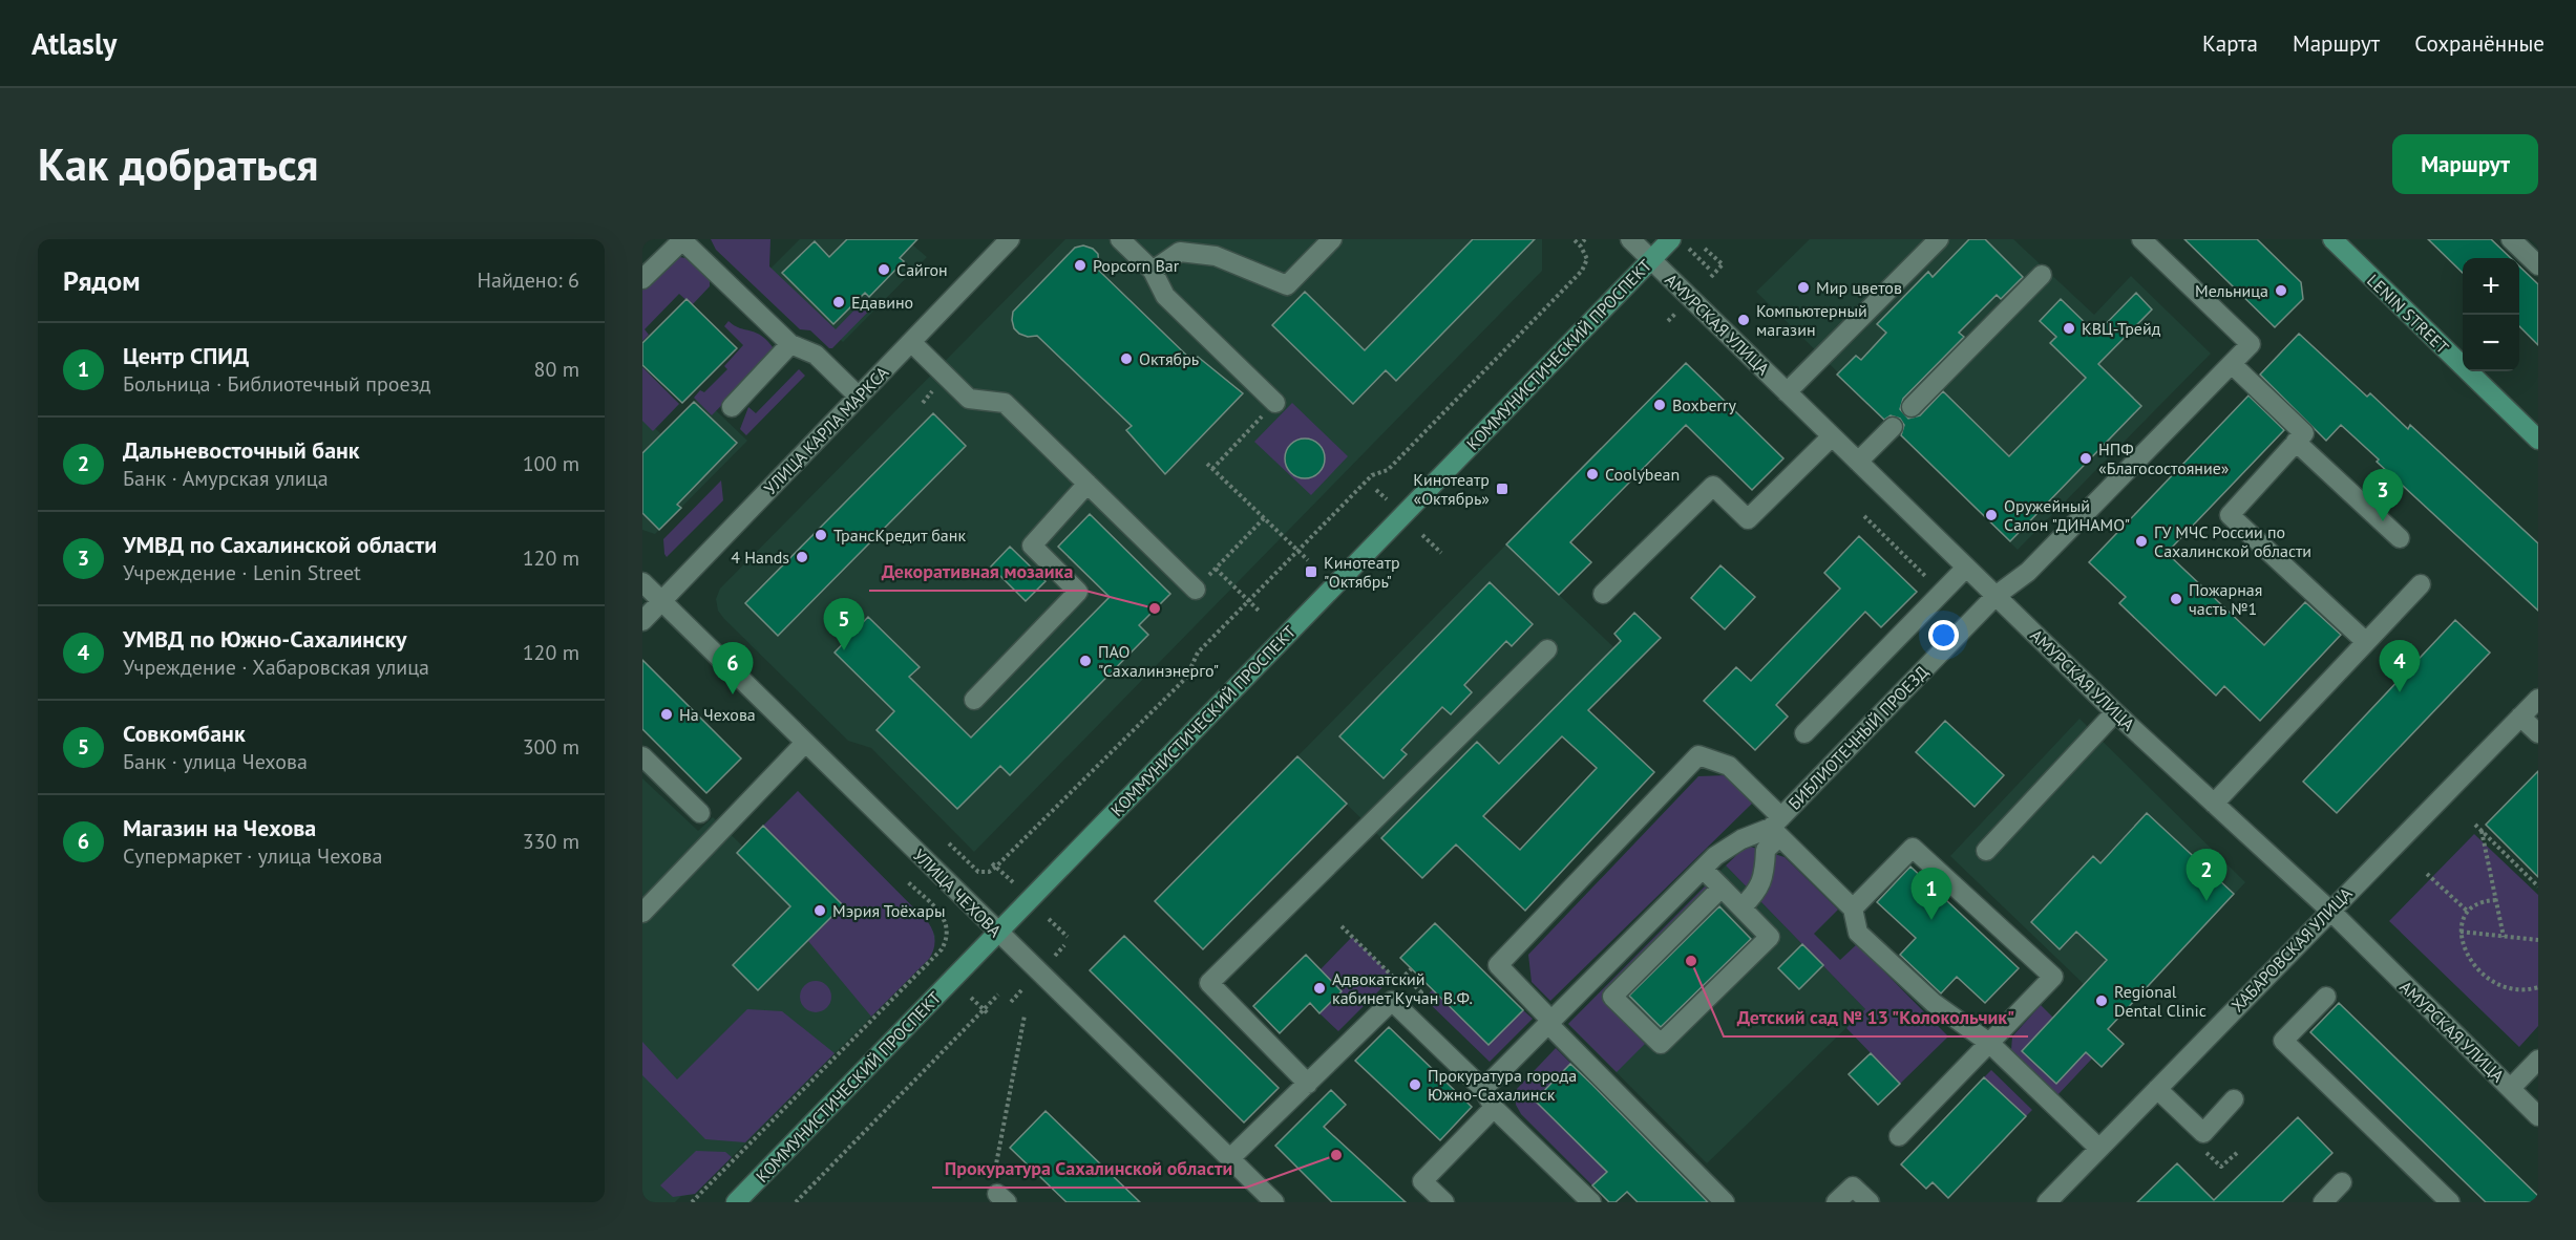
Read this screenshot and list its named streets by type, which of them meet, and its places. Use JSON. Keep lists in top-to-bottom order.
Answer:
{
  "streets": {
    "main road": ["LENIN STREET", "КОММУНИСТИЧЕСКИЙ ПРОСПЕКТ"],
    "street": [
      "АМУРСКАЯ УЛИЦА",
      "УЛИЦА КАРЛА МАРКСА",
      "БИБЛИОТЕЧНЫЙ ПРОЕЗД",
      "УЛИЦА ЧЕХОВА",
      "ХАБАРОВСКАЯ УЛИЦА"
    ]
  },
  "crossings": [
    ["АМУРСКАЯ УЛИЦА", "КОММУНИСТИЧЕСКИЙ ПРОСПЕКТ"],
    ["АМУРСКАЯ УЛИЦА", "БИБЛИОТЕЧНЫЙ ПРОЕЗД"],
    ["АМУРСКАЯ УЛИЦА", "ХАБАРОВСКАЯ УЛИЦА"],
    ["КОММУНИСТИЧЕСКИЙ ПРОСПЕКТ", "УЛИЦА ЧЕХОВА"],
    ["УЛИЦА КАРЛА МАРКСА", "УЛИЦА ЧЕХОВА"]
  ],
  "places": {
    "other": [
      "Popcorn Bar",
      "Сайгон",
      "Мир цветов",
      "Мельница",
      "Едавино",
      "Компьютерный магазин",
      "КВЦ-Трейд",
      "Октябрь",
      "Boxberry",
      "НПФ «Благосостояние»",
      "Coolybean",
      "Оружейный Салон \"ДИНАМО\"",
      "ТрансКредит банк",
      "ГУ МЧС России по Сахалинской области",
      "4 Hands",
      "Пожарная часть №1",
      "Декоративная мозаика",
      "ПАО \"Сахалинэнерго\"",
      "На Чехова",
      "Мэрия Тоёхары",
      "Детский сад № 13 \"Колокольчик\"",
      "Адвокатский кабинет Кучан В.Ф.",
      "Regional Dental Clinic",
      "Прокуратура города Южно-Сахалинск",
      "Прокуратура Сахалинской области"
    ],
    "transit": ["Кинотеатр «Октябрь»", "Кинотеатр \"Октябрь\""]
  },
  "page": {
    "header": "Atlasly",
    "nav": ["Карта", "Маршрут", "Сохранённые"],
    "buttons": "Маршрут",
    "title": "Как добраться",
    "heading": ["Рядом", "Найдено: 6"],
    "map_buttons": ["+", "−"],
    "list": [
      {
        "mark": "1",
        "name": "Центр СПИД",
        "note": "Больница · Библиотечный проезд",
        "value": "80 m"
      },
      {
        "mark": "2",
        "name": "Дальневосточный банк",
        "note": "Банк · Амурская улица",
        "value": "100 m"
      },
      {
        "mark": "3",
        "name": "УМВД по Сахалинской области",
        "note": "Учреждение · Lenin Street",
        "value": "120 m"
      },
      {
        "mark": "4",
        "name": "УМВД по Южно-Сахалинску",
        "note": "Учреждение · Хабаровская улица",
        "value": "120 m"
      },
      {
        "mark": "5",
        "name": "Совкомбанк",
        "note": "Банк · улица Чехова",
        "value": "300 m"
      },
      {
        "mark": "6",
        "name": "Магазин на Чехова",
        "note": "Супермаркет · улица Чехова",
        "value": "330 m"
      }
    ],
    "pins": [
      "3",
      "5",
      "4",
      "6",
      "2",
      "1"
    ]
  }
}
